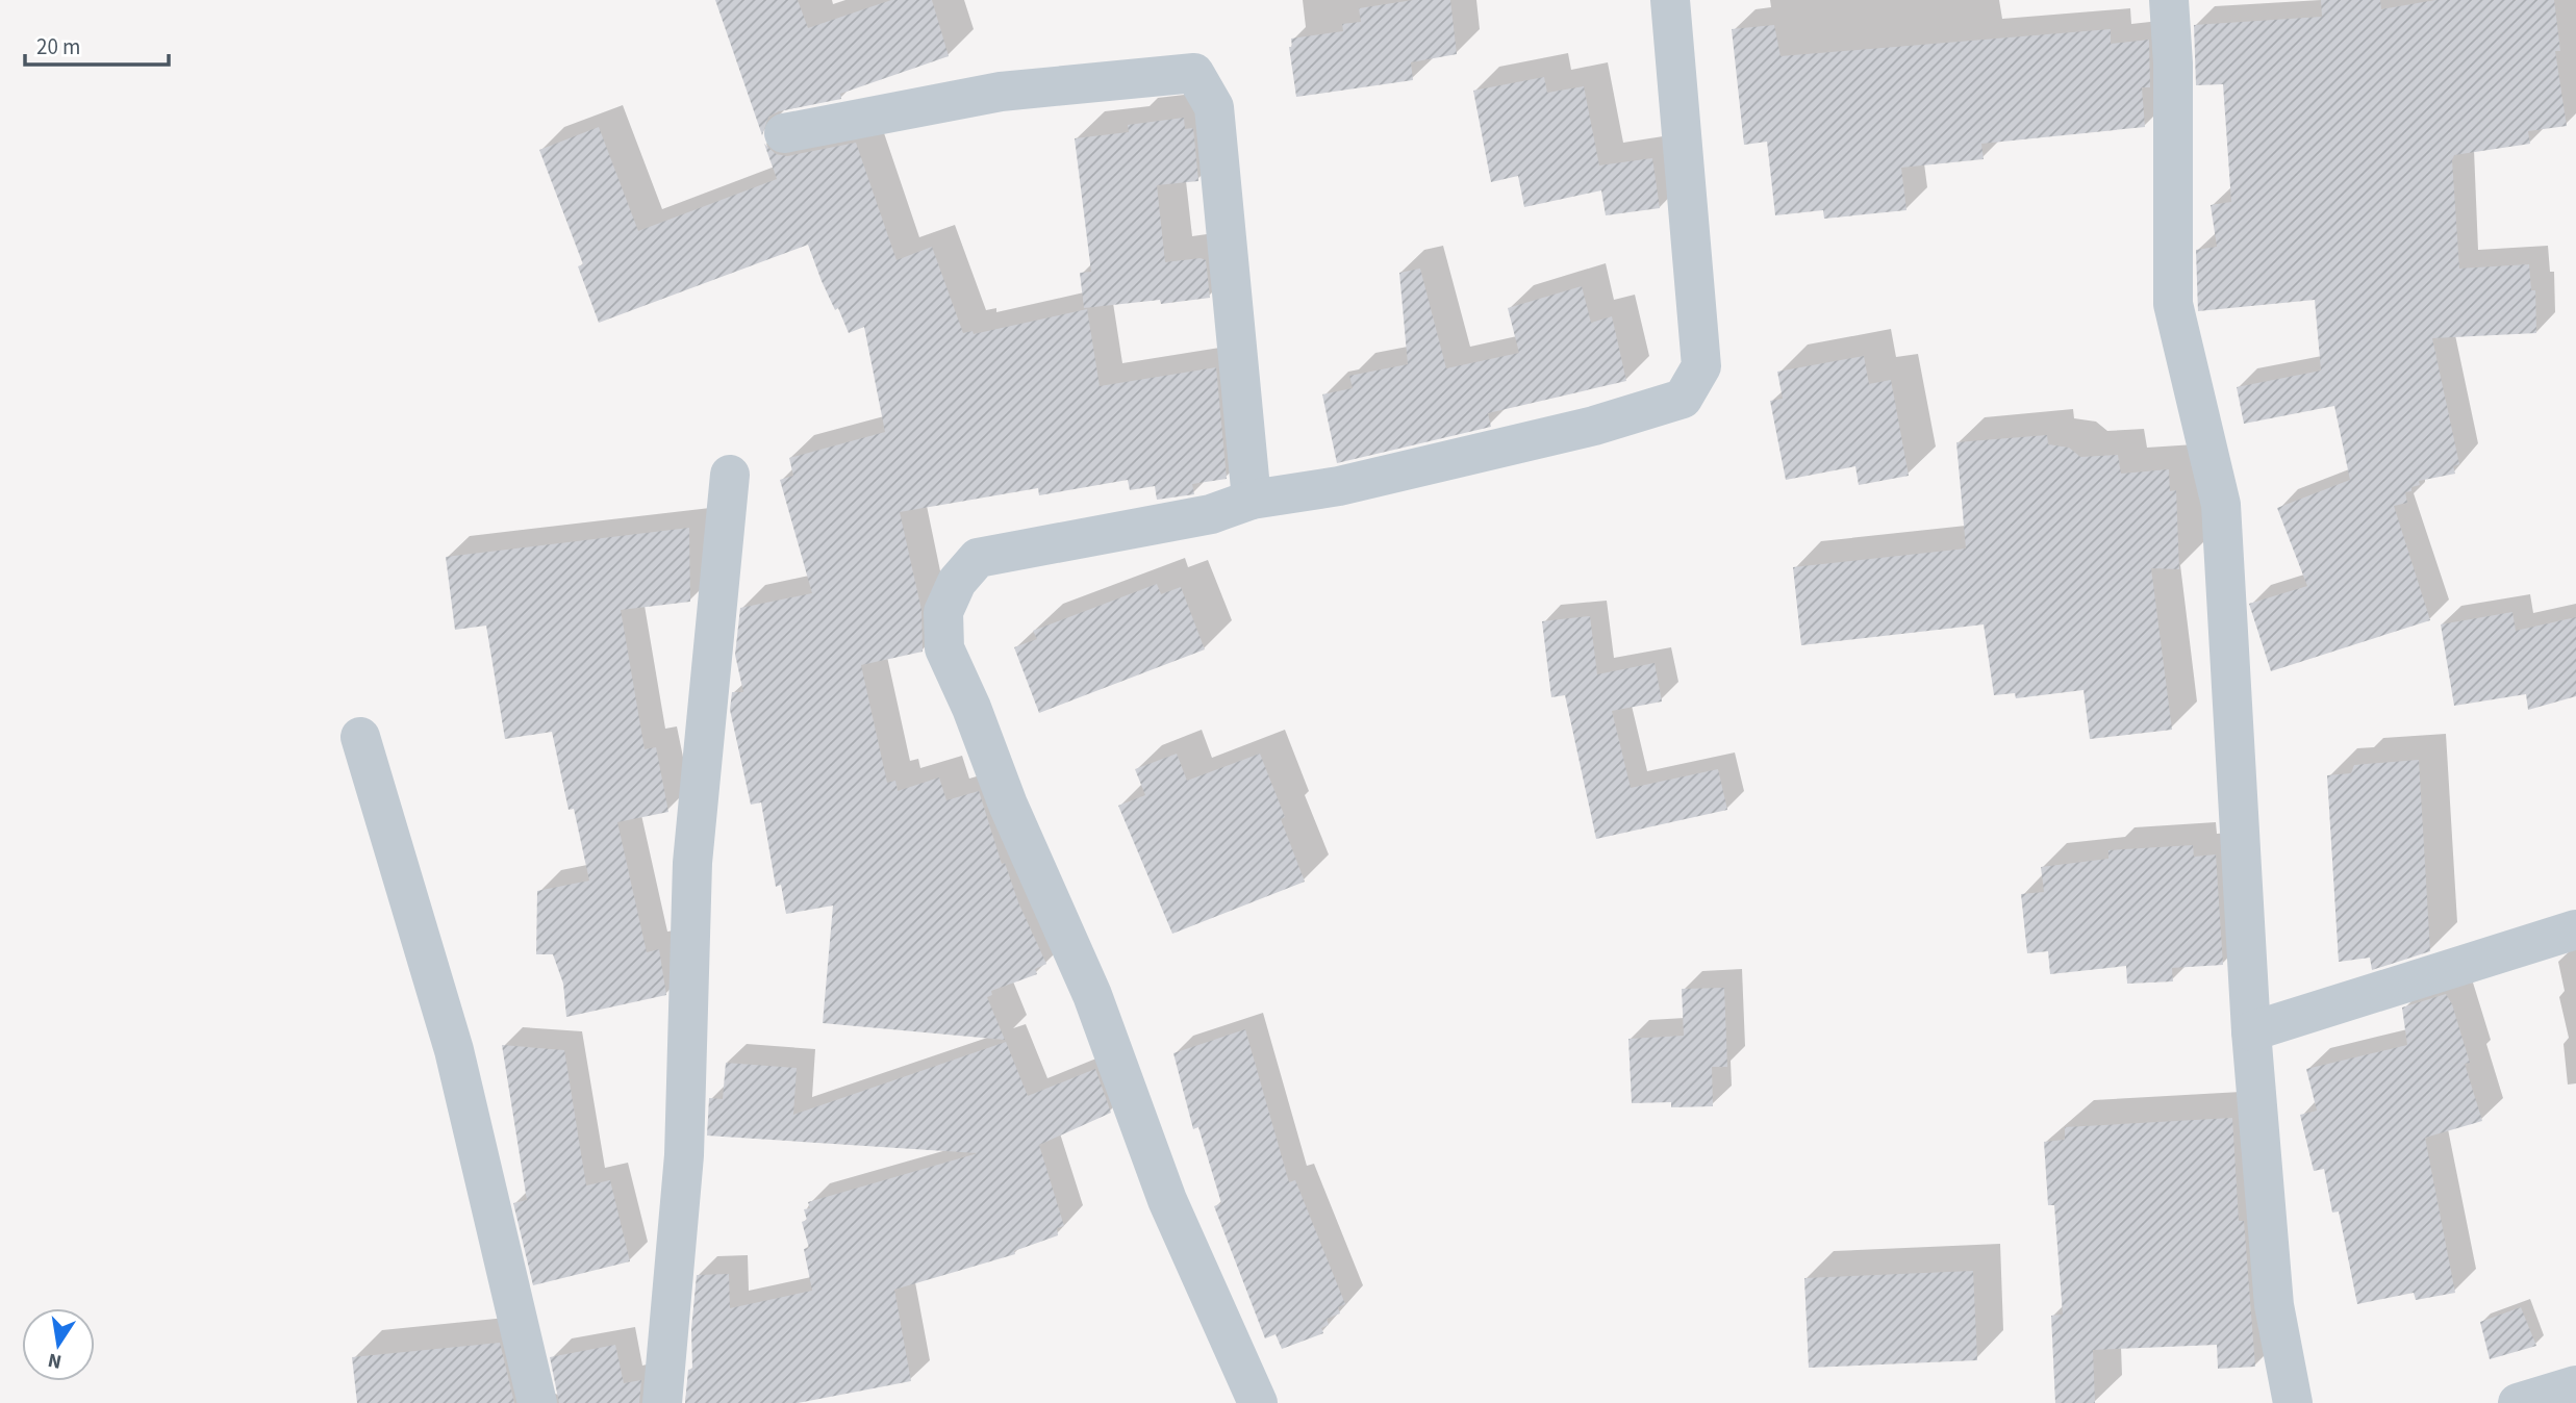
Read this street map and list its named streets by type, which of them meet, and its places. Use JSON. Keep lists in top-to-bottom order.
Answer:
{
  "scale_bar": "20 m",
  "north": "bottom"
}
